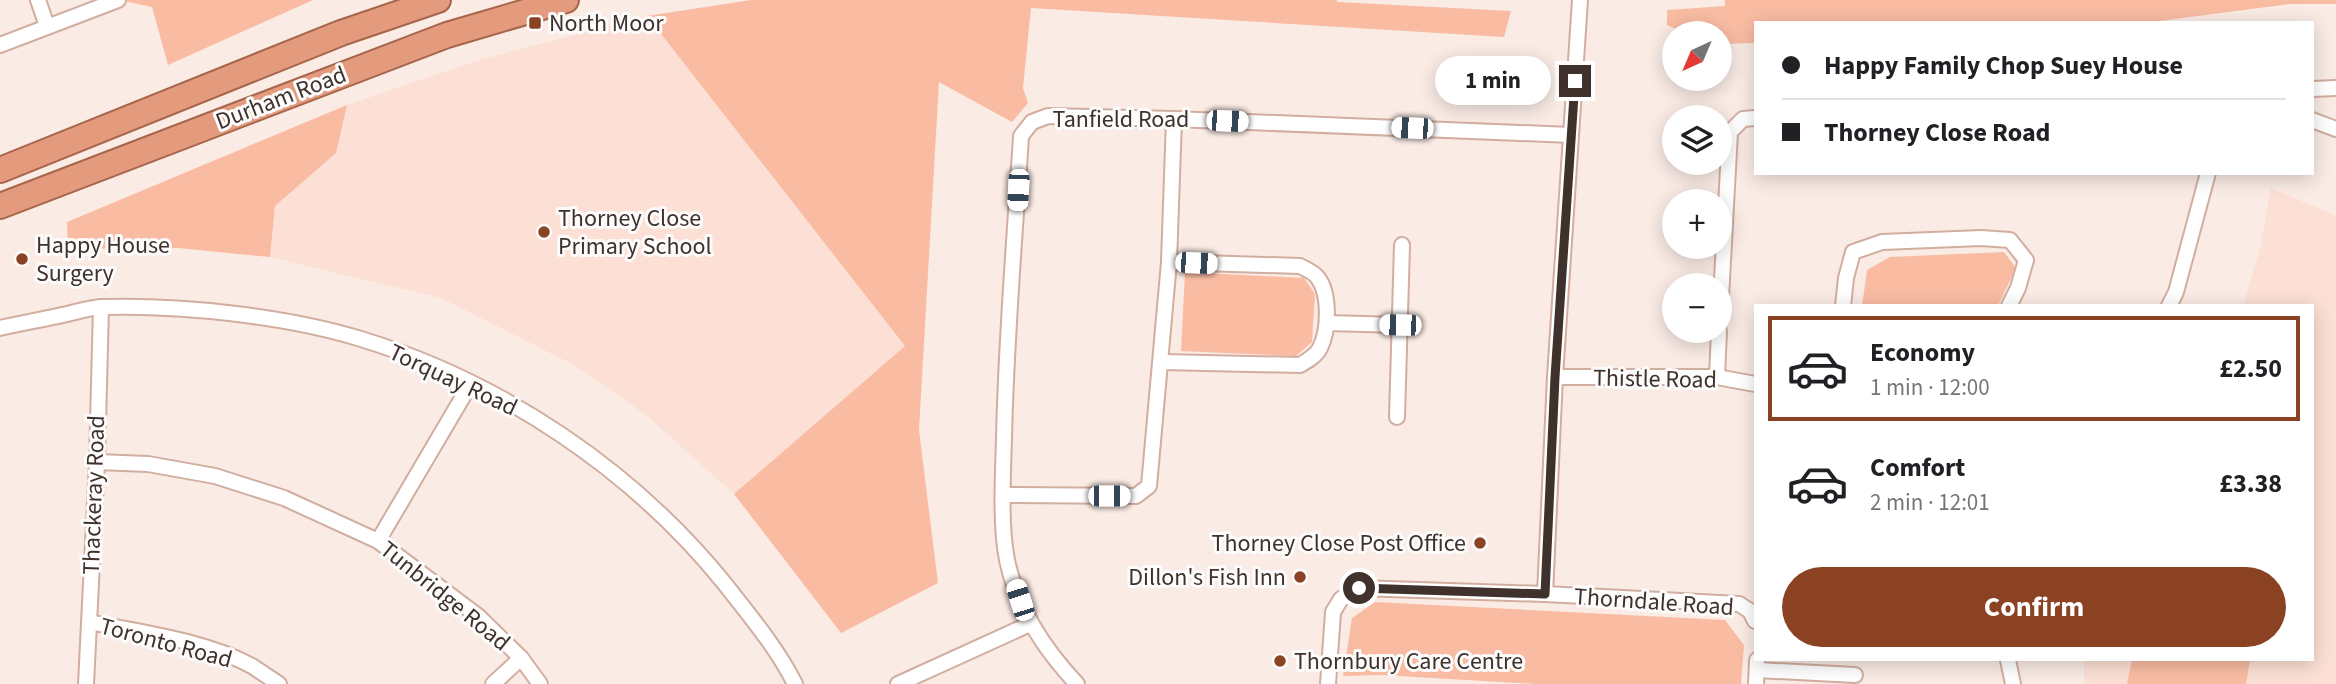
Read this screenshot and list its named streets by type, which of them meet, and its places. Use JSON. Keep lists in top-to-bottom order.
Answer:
{
  "streets": {
    "highway": ["Durham Road"],
    "street": [
      "Tanfield Road",
      "Thistle Road",
      "Torquay Road",
      "Thackeray Road",
      "Tunbridge Road",
      "Thorndale Road",
      "Toronto Road"
    ]
  },
  "crossings": [
    ["Torquay Road", "Thackeray Road"],
    ["Thackeray Road", "Tunbridge Road"],
    ["Thackeray Road", "Toronto Road"]
  ],
  "places": {
    "transit": ["North Moor"],
    "other": [
      "Thorney Close Primary School",
      "Happy House Surgery",
      "Thorney Close Post Office",
      "Dillon's Fish Inn",
      "Thornbury Care Centre"
    ]
  },
  "north": "bottom left",
  "page": {
    "map_buttons": ["+", "−"],
    "banner": ["Happy Family Chop Suey House", "Thorney Close Road"],
    "bubble": "1 min",
    "list": [
      {
        "name": "Economy",
        "note": "1 min · 12:00",
        "value": "£2.50"
      },
      {
        "name": "Comfort",
        "note": "2 min · 12:01",
        "value": "£3.38"
      }
    ],
    "buttons": "Confirm"
  }
}
